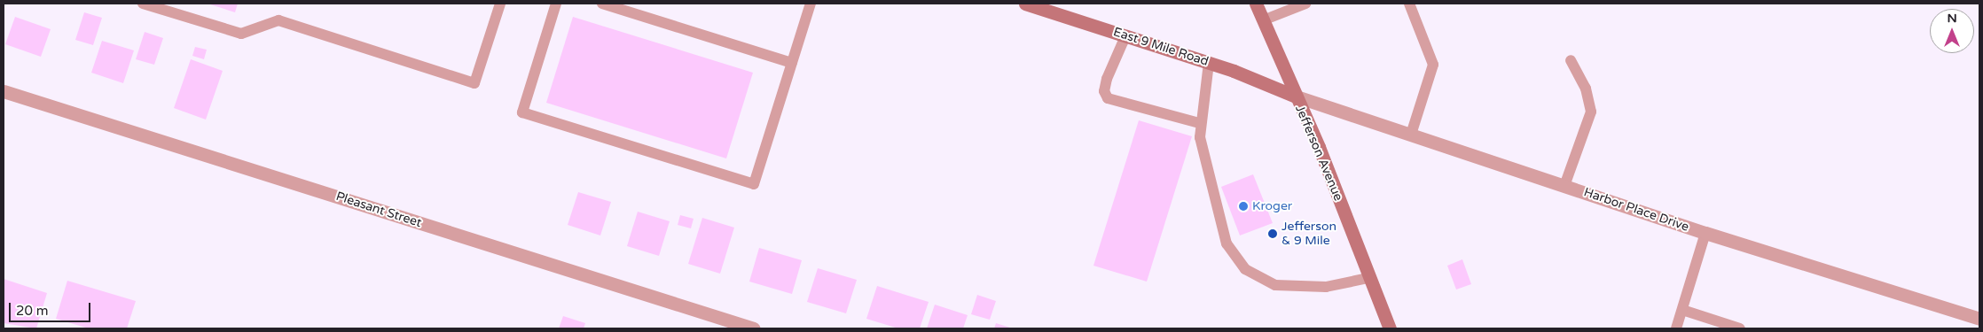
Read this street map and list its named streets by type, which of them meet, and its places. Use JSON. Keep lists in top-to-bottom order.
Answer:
{
  "streets": {
    "main road": ["East 9 Mile Road", "Jefferson Avenue"],
    "street": ["Pleasant Street", "Harbor Place Drive"]
  },
  "crossings": [
    ["East 9 Mile Road", "Jefferson Avenue"],
    ["East 9 Mile Road", "Harbor Place Drive"],
    ["Jefferson Avenue", "Harbor Place Drive"]
  ],
  "places": ["Kroger", "Jefferson & 9 Mile"],
  "scale_bar": "20 m",
  "north": "top"
}
